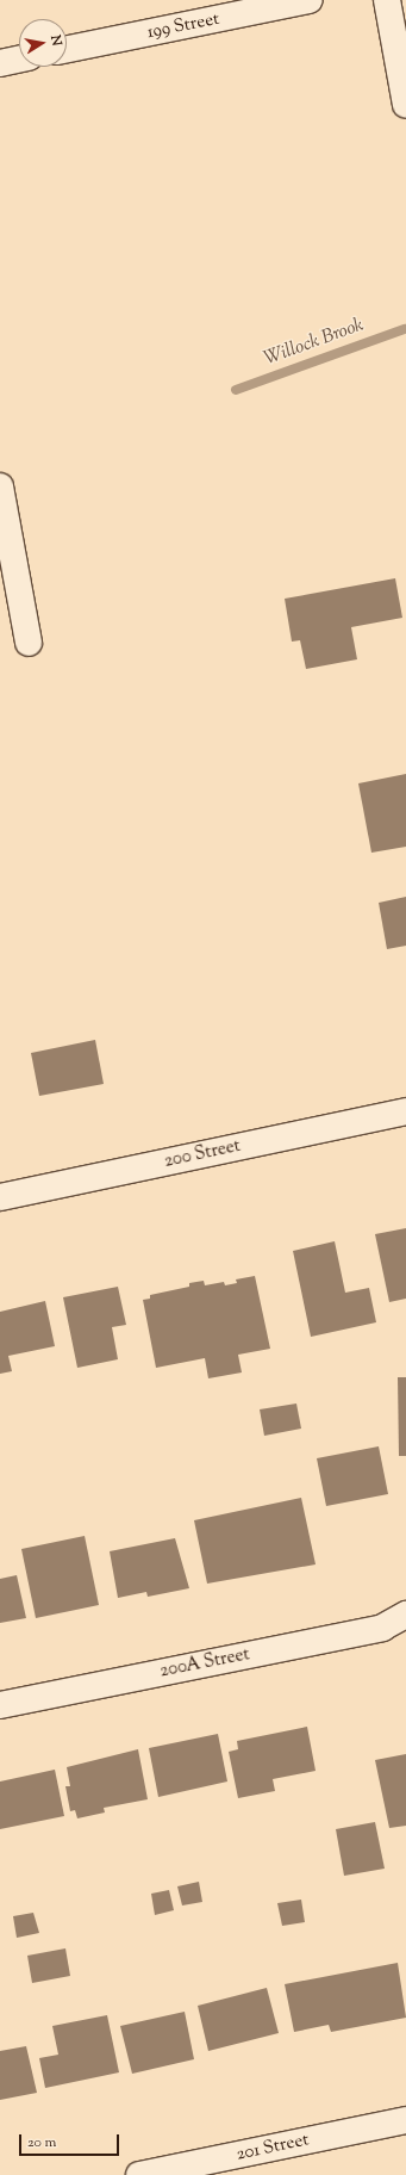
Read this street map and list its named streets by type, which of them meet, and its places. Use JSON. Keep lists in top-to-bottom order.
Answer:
{
  "streets": {
    "street": [
      "199 Street",
      "200 Street",
      "200A Street",
      "201 Street"
    ]
  },
  "water": ["Willock Brook"],
  "scale_bar": "20 m",
  "north": "right"
}
